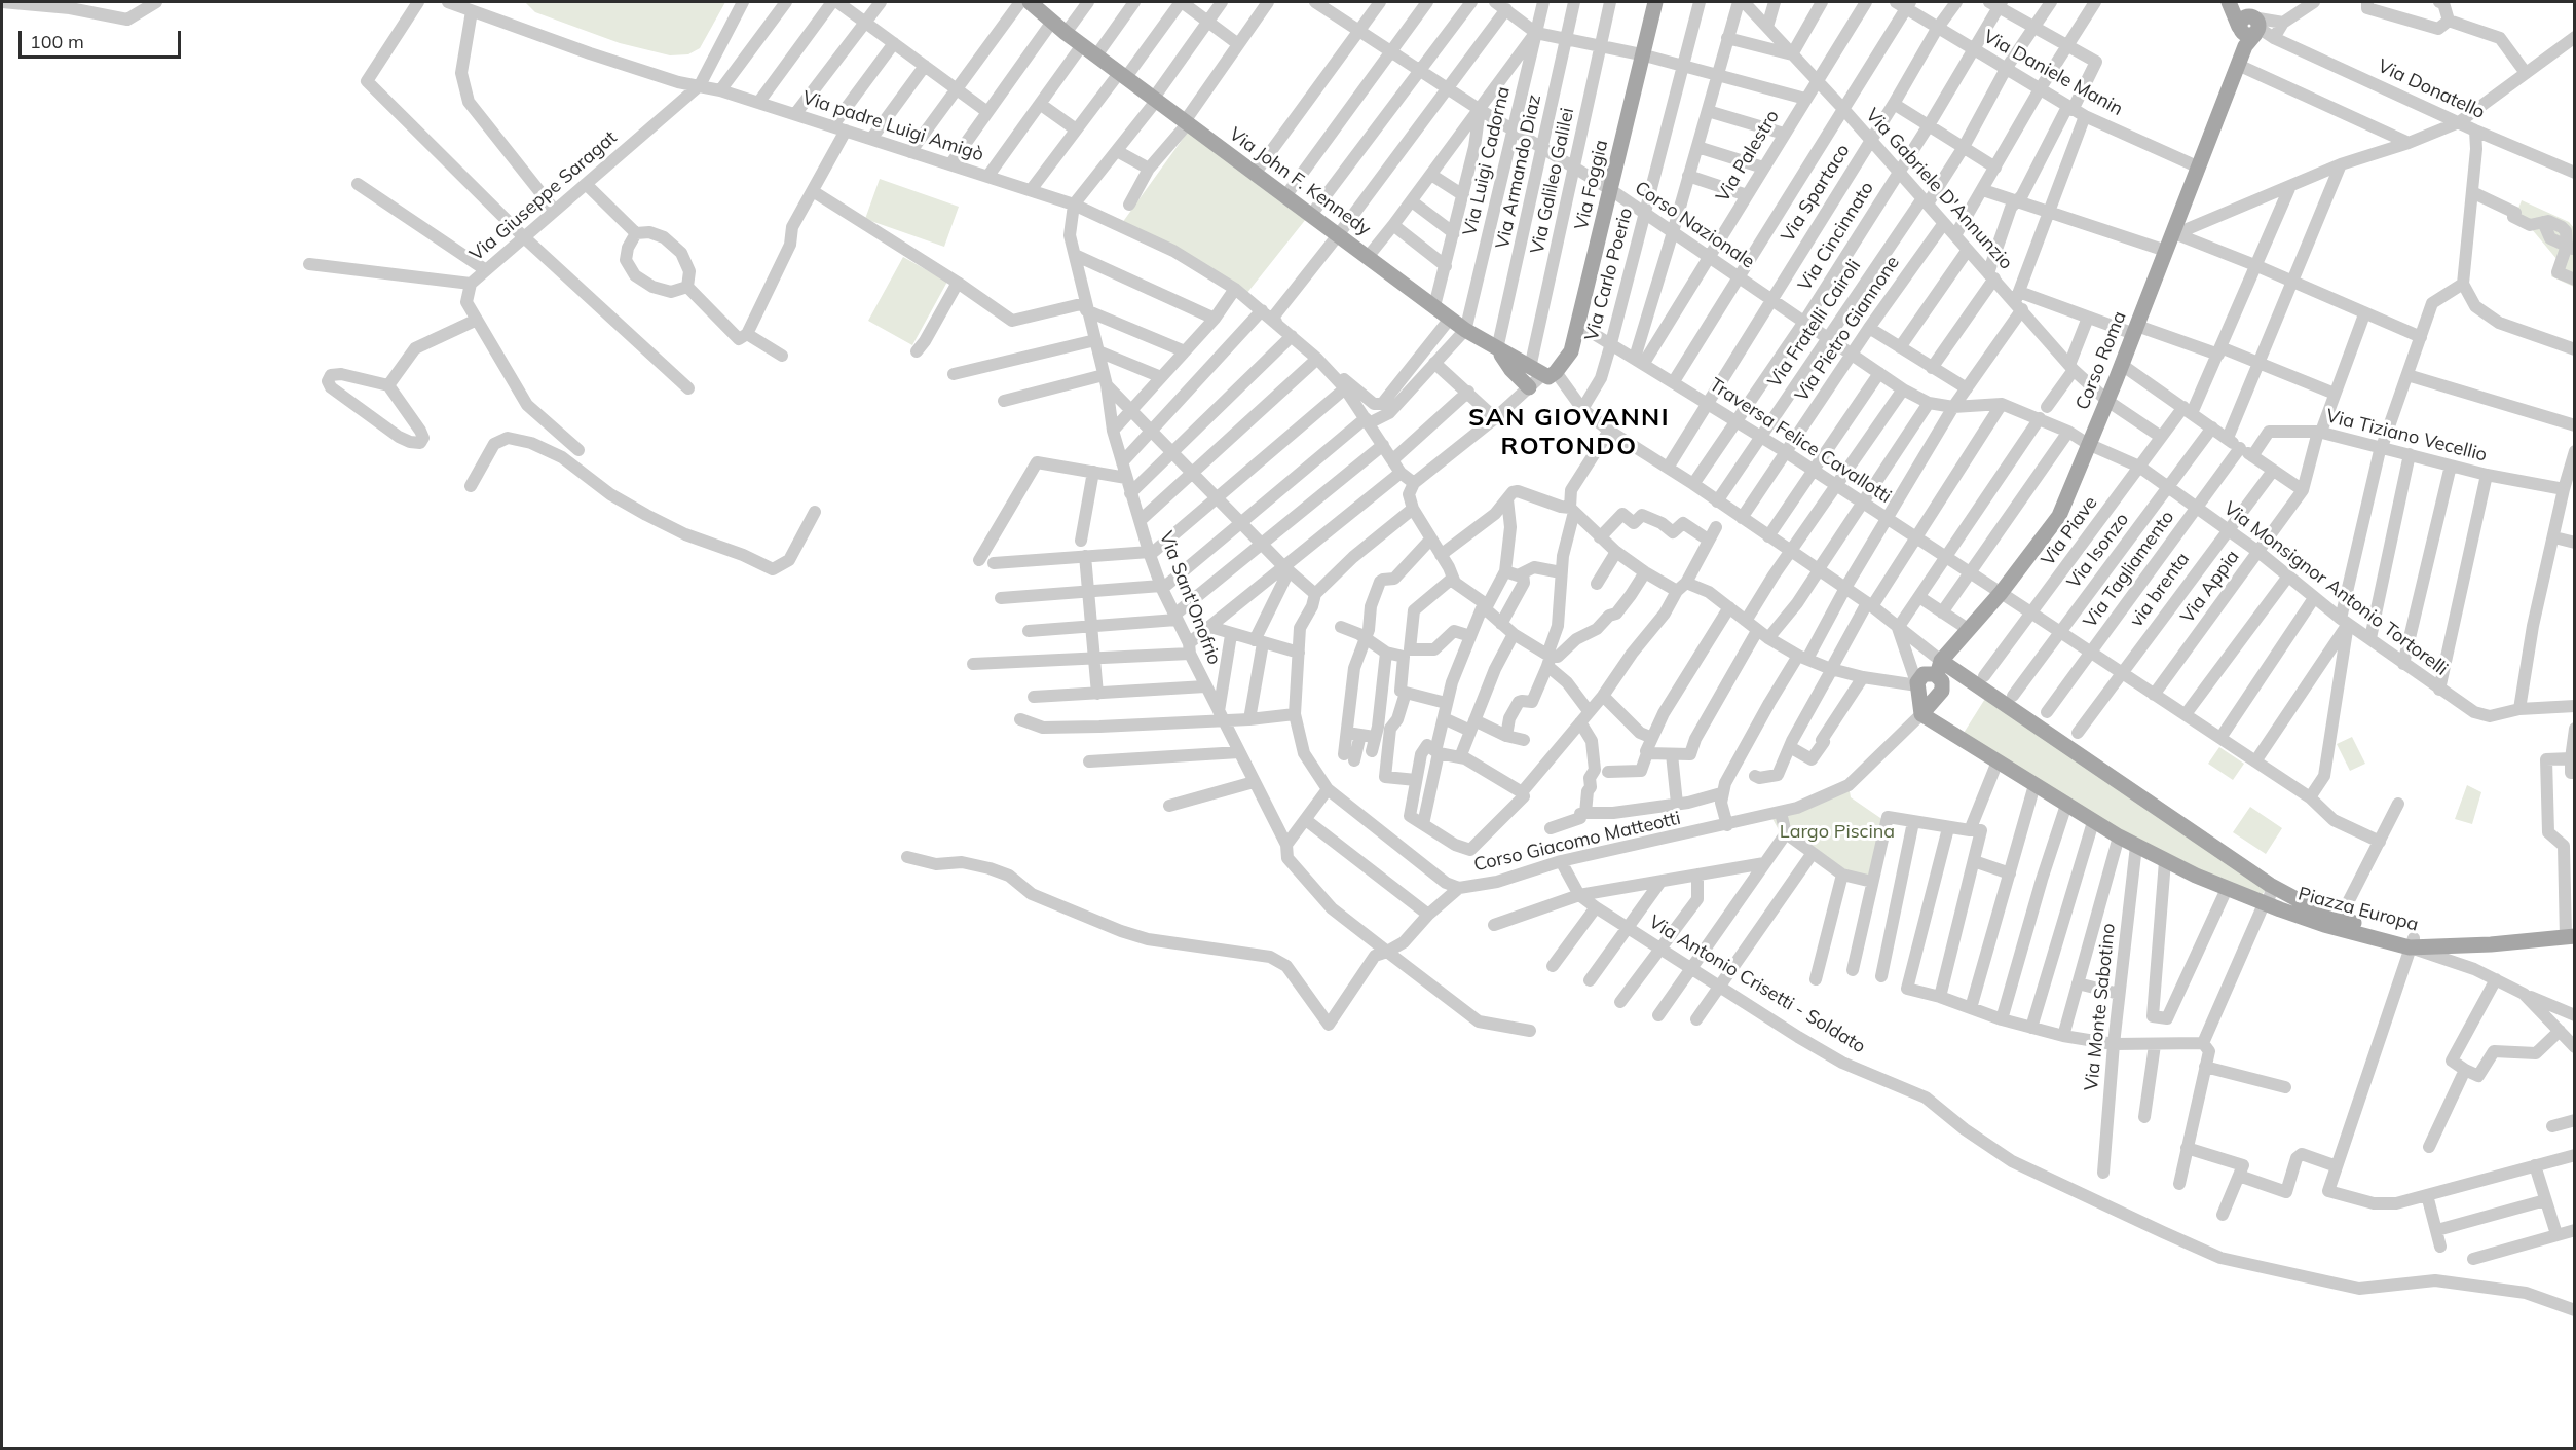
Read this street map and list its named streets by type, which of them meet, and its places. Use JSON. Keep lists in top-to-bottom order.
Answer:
{
  "streets": {
    "main road": [
      "Via John F. Kennedy",
      "Via Foggia",
      "Corso Roma",
      "Piazza Europa"
    ],
    "street": [
      "Via Daniele Manin",
      "Via Donatello",
      "Via padre Luigi Amigò",
      "Via Palestro",
      "Via Luigi Cadorna",
      "Via Armando Diaz",
      "Via Galileo Galilei",
      "Via Gabriele D'Annunzio",
      "Via Spartaco",
      "Via Giuseppe Saragat",
      "Corso Nazionale",
      "Via Cincinnato",
      "Via Carlo Poerio",
      "Via Fratelli Cairoli",
      "Via Pietro Giannone",
      "Via Tiziano Vecellio",
      "Traversa Felice Cavallotti",
      "Via Piave",
      "Via Isonzo",
      "Via Tagliamento",
      "Via Appia",
      "Via Monsignor Antonio Tortorelli",
      "via brenta",
      "Via Sant'Onofrio",
      "Corso Giacomo Matteotti",
      "Via Antonio Crisetti - Soldato",
      "Via Monte Sabotino"
    ]
  },
  "crossings": [
    ["Via Daniele Manin", "Via Spartaco"],
    ["Via Daniele Manin", "Via Cincinnato"],
    ["Via Daniele Manin", "Via Fratelli Cairoli"],
    ["Via Daniele Manin", "Corso Roma"],
    ["Via padre Luigi Amigò", "Via Giuseppe Saragat"],
    ["Via padre Luigi Amigò", "Via Sant'Onofrio"],
    ["Via Palestro", "Via Gabriele D'Annunzio"],
    ["Via Palestro", "Corso Nazionale"],
    ["Via Palestro", "Traversa Felice Cavallotti"],
    ["Via Luigi Cadorna", "Via John F. Kennedy"],
    ["Via Luigi Cadorna", "Corso Nazionale"],
    ["Via Armando Diaz", "Via John F. Kennedy"],
    ["Via Armando Diaz", "Corso Nazionale"],
    ["Via Galileo Galilei", "Via John F. Kennedy"],
    ["Via Galileo Galilei", "Via Foggia"],
    ["Via Galileo Galilei", "Corso Nazionale"],
    ["Via John F. Kennedy", "Via Foggia"],
    ["Via Foggia", "Corso Nazionale"],
    ["Via Foggia", "Traversa Felice Cavallotti"],
    ["Via Gabriele D'Annunzio", "Via Spartaco"],
    ["Via Gabriele D'Annunzio", "Via Cincinnato"],
    ["Via Gabriele D'Annunzio", "Via Fratelli Cairoli"],
    ["Via Gabriele D'Annunzio", "Via Pietro Giannone"],
    ["Via Gabriele D'Annunzio", "Corso Roma"],
    ["Via Gabriele D'Annunzio", "Via Piave"],
    ["Via Spartaco", "Corso Nazionale"],
    ["Via Spartaco", "Traversa Felice Cavallotti"],
    ["Corso Nazionale", "Via Cincinnato"],
    ["Corso Nazionale", "Via Carlo Poerio"],
    ["Corso Nazionale", "Via Fratelli Cairoli"],
    ["Corso Nazionale", "Via Pietro Giannone"],
    ["Via Cincinnato", "Traversa Felice Cavallotti"],
    ["Via Carlo Poerio", "Traversa Felice Cavallotti"],
    ["Via Fratelli Cairoli", "Traversa Felice Cavallotti"],
    ["Via Pietro Giannone", "Traversa Felice Cavallotti"],
    ["Corso Roma", "Traversa Felice Cavallotti"],
    ["Corso Roma", "Via Monsignor Antonio Tortorelli"],
    ["Corso Roma", "Piazza Europa"],
    ["Via Tiziano Vecellio", "Via Appia"],
    ["Traversa Felice Cavallotti", "Via Piave"],
    ["Traversa Felice Cavallotti", "Via Isonzo"],
    ["Traversa Felice Cavallotti", "Via Tagliamento"],
    ["Traversa Felice Cavallotti", "Via Appia"],
    ["Traversa Felice Cavallotti", "via brenta"],
    ["Via Piave", "Via Monsignor Antonio Tortorelli"],
    ["Via Isonzo", "Via Monsignor Antonio Tortorelli"],
    ["Via Tagliamento", "Via Monsignor Antonio Tortorelli"],
    ["Via Appia", "Via Monsignor Antonio Tortorelli"],
    ["Via Monsignor Antonio Tortorelli", "via brenta"],
    ["Corso Giacomo Matteotti", "Piazza Europa"],
    ["Corso Giacomo Matteotti", "Via Antonio Crisetti - Soldato"],
    ["Piazza Europa", "Via Monte Sabotino"]
  ],
  "districts": ["SAN GIOVANNI ROTONDO"],
  "parks": ["Largo Piscina"],
  "scale_bar": "100 m"
}
